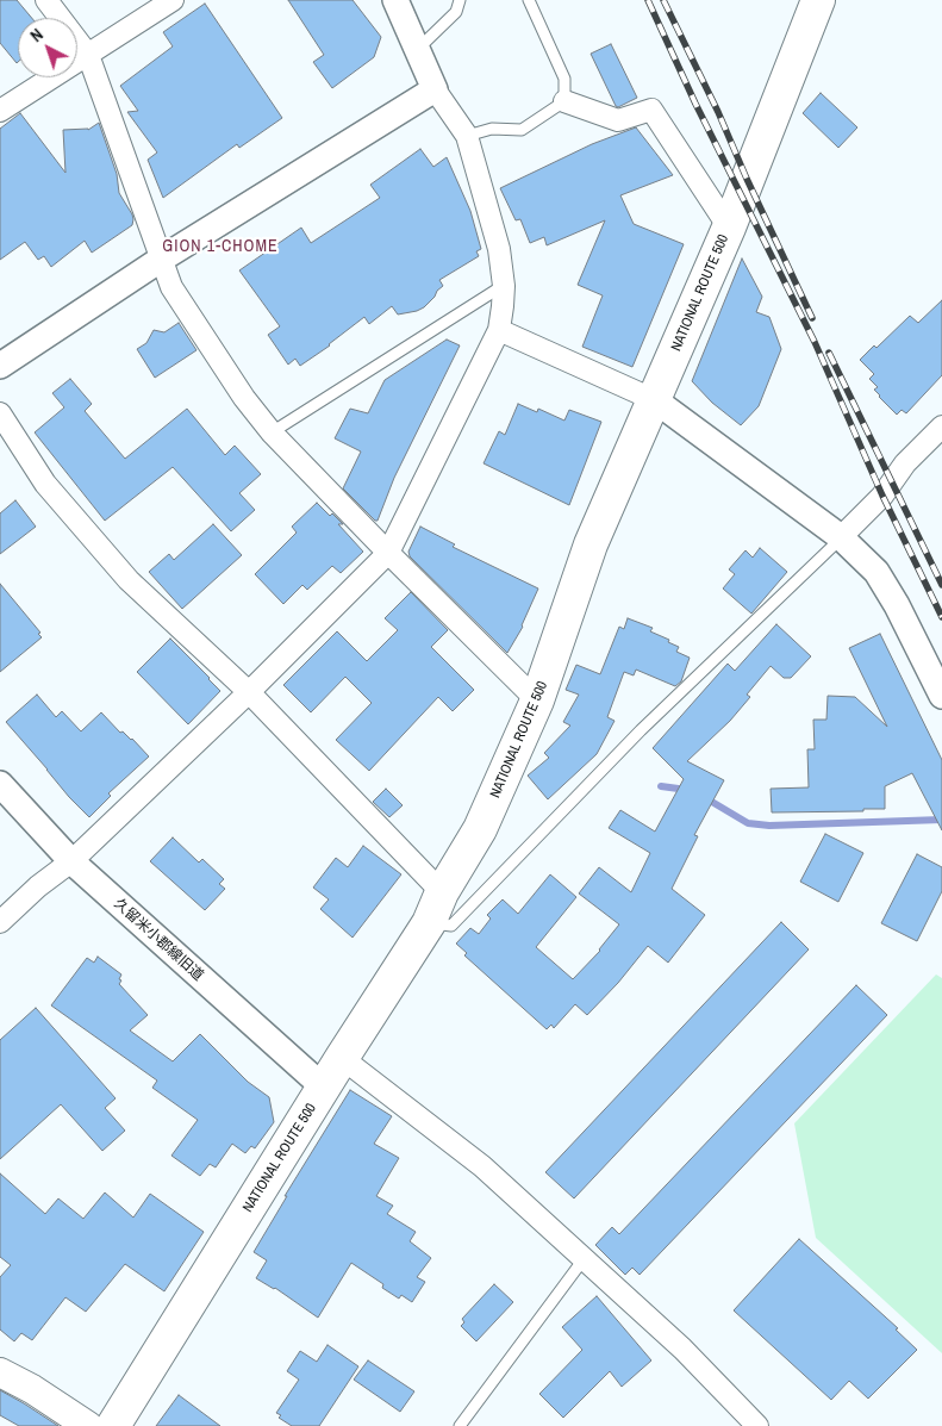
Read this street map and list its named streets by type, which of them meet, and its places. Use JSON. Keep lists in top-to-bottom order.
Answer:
{
  "streets": {
    "highway": ["NATIONAL ROUTE 500"],
    "street": ["久留米小郡線旧道"]
  },
  "crossings": [
    ["NATIONAL ROUTE 500", "久留米小郡線旧道"]
  ],
  "districts": ["GION 1-CHOME"],
  "north": "top left"
}
